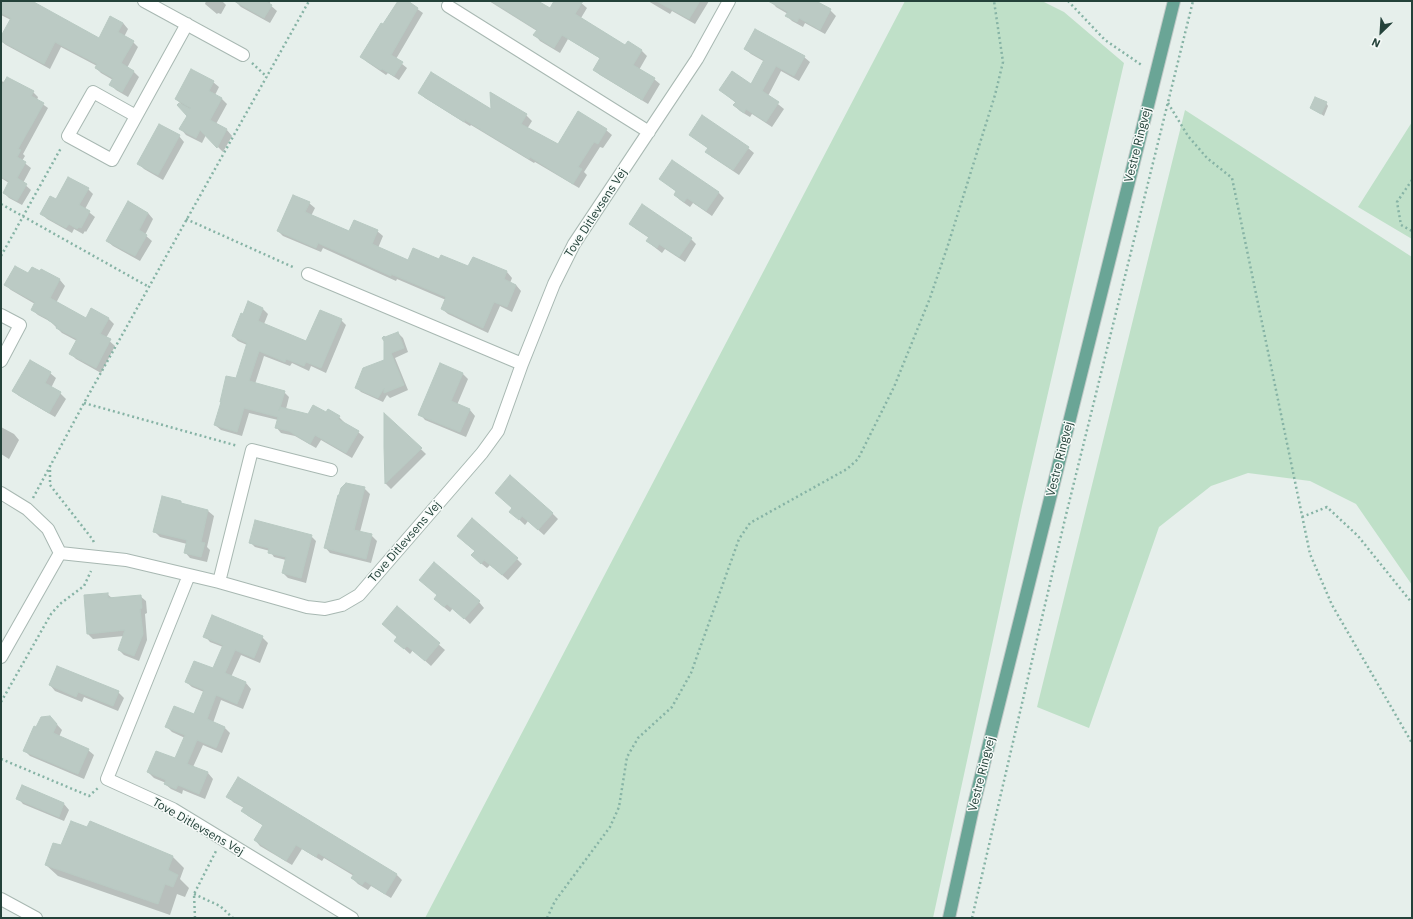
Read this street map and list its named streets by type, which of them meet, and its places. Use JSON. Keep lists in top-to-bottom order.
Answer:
{
  "streets": {
    "main road": ["Vestre Ringvej"],
    "street": ["Tove Ditlevsens Vej"]
  },
  "north": "bottom left"
}
